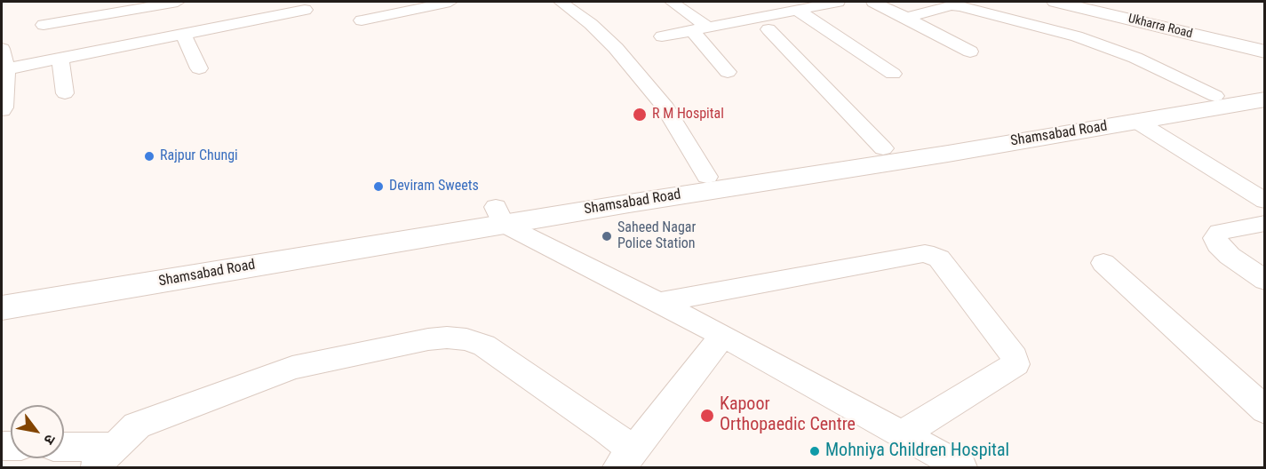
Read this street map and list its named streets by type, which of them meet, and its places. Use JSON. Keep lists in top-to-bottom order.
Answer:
{
  "streets": {
    "main road": ["Ukharra Road", "Shamsabad Road"]
  },
  "places": [
    "R M Hospital",
    "Rajpur Chungi",
    "Deviram Sweets",
    "Saheed Nagar Police Station",
    "Kapoor Orthopaedic Centre",
    "Mohniya Children Hospital"
  ],
  "north": "bottom right"
}
